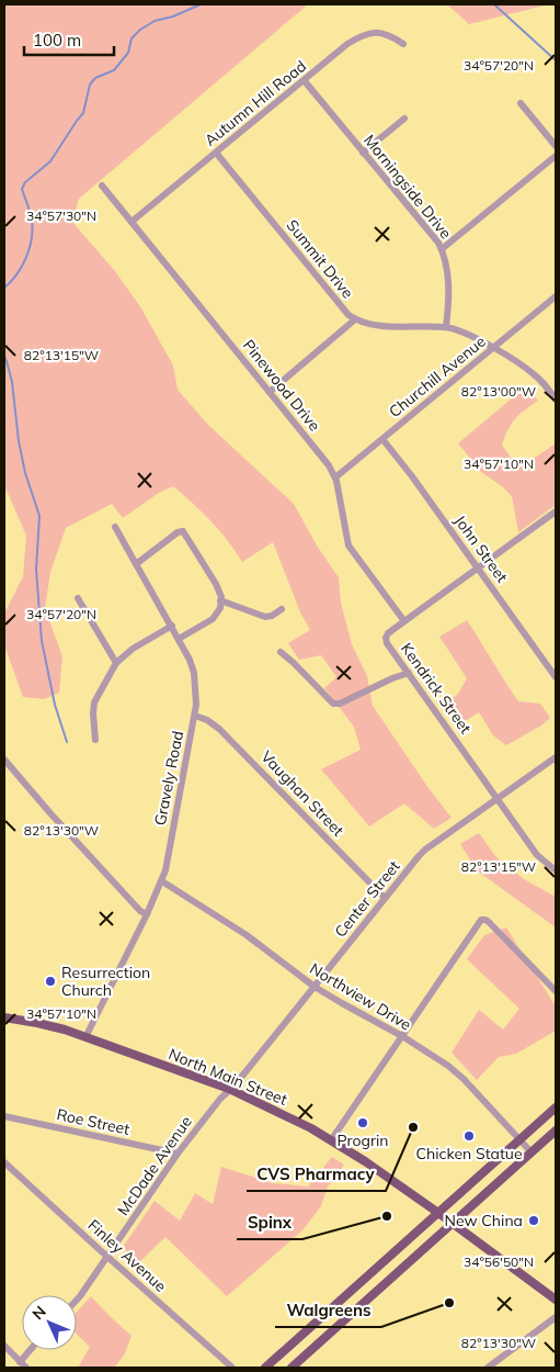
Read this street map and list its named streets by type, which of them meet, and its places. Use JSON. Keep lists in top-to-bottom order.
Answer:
{
  "streets": {
    "main road": ["North Main Street"],
    "street": [
      "Autumn Hill Road",
      "Morningside Drive",
      "Summit Drive",
      "Churchill Avenue",
      "Pinewood Drive",
      "John Street",
      "Kendrick Street",
      "Gravely Road",
      "Vaughan Street",
      "Center Street",
      "Northview Drive",
      "Roe Street",
      "McDade Avenue",
      "Finley Avenue"
    ]
  },
  "crossings": [
    ["Autumn Hill Road", "Morningside Drive"],
    ["Autumn Hill Road", "Summit Drive"],
    ["Autumn Hill Road", "Pinewood Drive"],
    ["Morningside Drive", "Summit Drive"],
    ["Summit Drive", "Churchill Avenue"],
    ["Churchill Avenue", "Pinewood Drive"],
    ["Churchill Avenue", "John Street"],
    ["Pinewood Drive", "Kendrick Street"],
    ["John Street", "Kendrick Street"],
    ["Kendrick Street", "Center Street"],
    ["Gravely Road", "Vaughan Street"],
    ["Gravely Road", "Northview Drive"],
    ["Gravely Road", "North Main Street"],
    ["Vaughan Street", "Center Street"],
    ["Center Street", "Northview Drive"],
    ["Center Street", "North Main Street"],
    ["Center Street", "McDade Avenue"],
    ["North Main Street", "McDade Avenue"],
    ["Roe Street", "McDade Avenue"],
    ["McDade Avenue", "Finley Avenue"]
  ],
  "places": [
    "Resurrection Church",
    "Progrin",
    "CVS Pharmacy",
    "Chicken Statue",
    "Spinx",
    "New China",
    "Walgreens"
  ],
  "scale_bar": "100 m",
  "north": "top left",
  "coordinates": [
    "34°57'20\"N",
    "34°57'30\"N",
    "82°13'15\"W",
    "82°13'00\"W",
    "34°57'10\"N",
    "82°13'30\"W",
    "34°56'50\"N"
  ]
}
